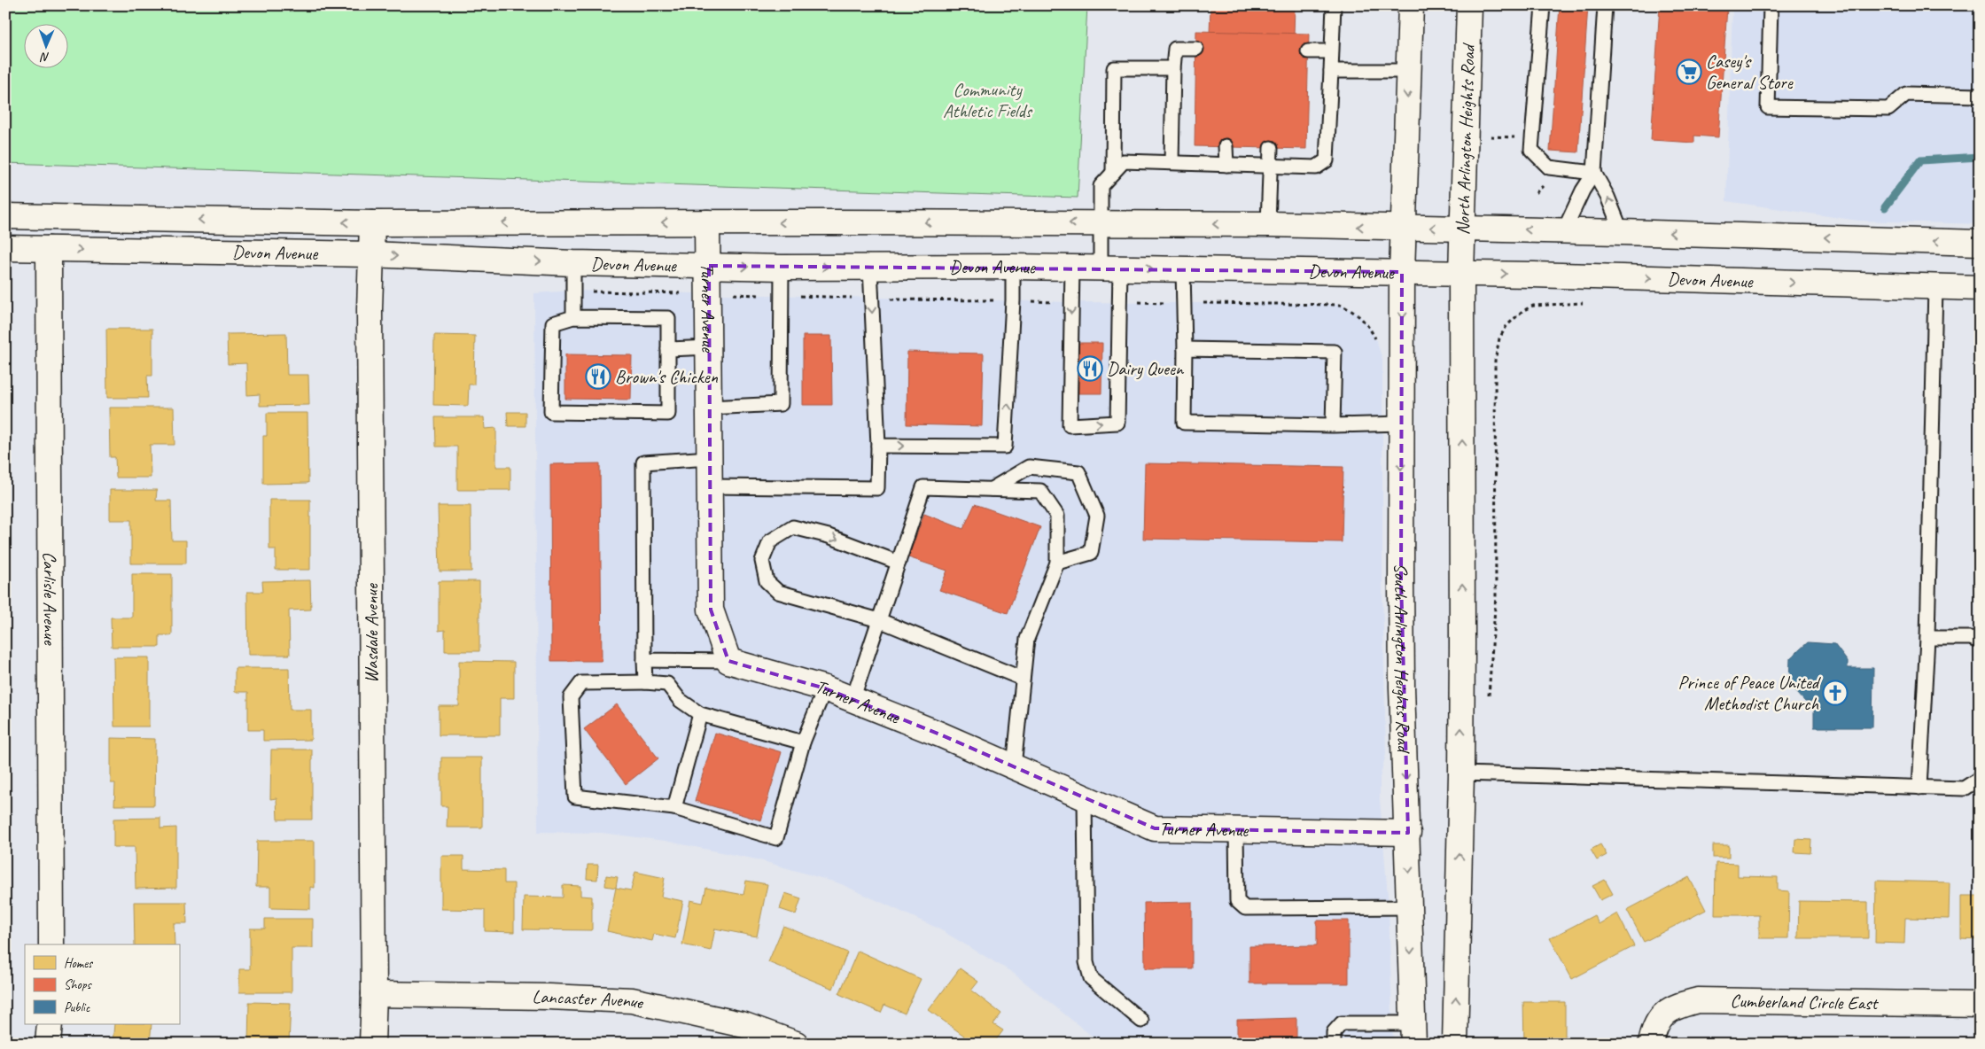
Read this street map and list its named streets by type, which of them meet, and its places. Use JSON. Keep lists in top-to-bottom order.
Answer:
{
  "streets": {
    "main road": [
      "North Arlington Heights Road",
      "Devon Avenue",
      "Turner Avenue",
      "Carlisle Avenue",
      "Wasdale Avenue",
      "South Arlington Heights Road",
      "Lancaster Avenue",
      "Cumberland Circle East"
    ]
  },
  "crossings": [
    ["North Arlington Heights Road", "Devon Avenue"],
    ["Devon Avenue", "Turner Avenue"],
    ["Devon Avenue", "Carlisle Avenue"],
    ["Devon Avenue", "Wasdale Avenue"],
    ["Devon Avenue", "South Arlington Heights Road"],
    ["Turner Avenue", "South Arlington Heights Road"],
    ["Wasdale Avenue", "Lancaster Avenue"]
  ],
  "parks": ["Community Athletic Fields"],
  "places": {
    "supermarket": ["Casey's General Store"],
    "restaurant": ["Dairy Queen", "Brown's Chicken"],
    "church": ["Prince of Peace United Methodist Church"]
  },
  "legend": ["Homes", "Shops", "Public"],
  "north": "bottom"
}
